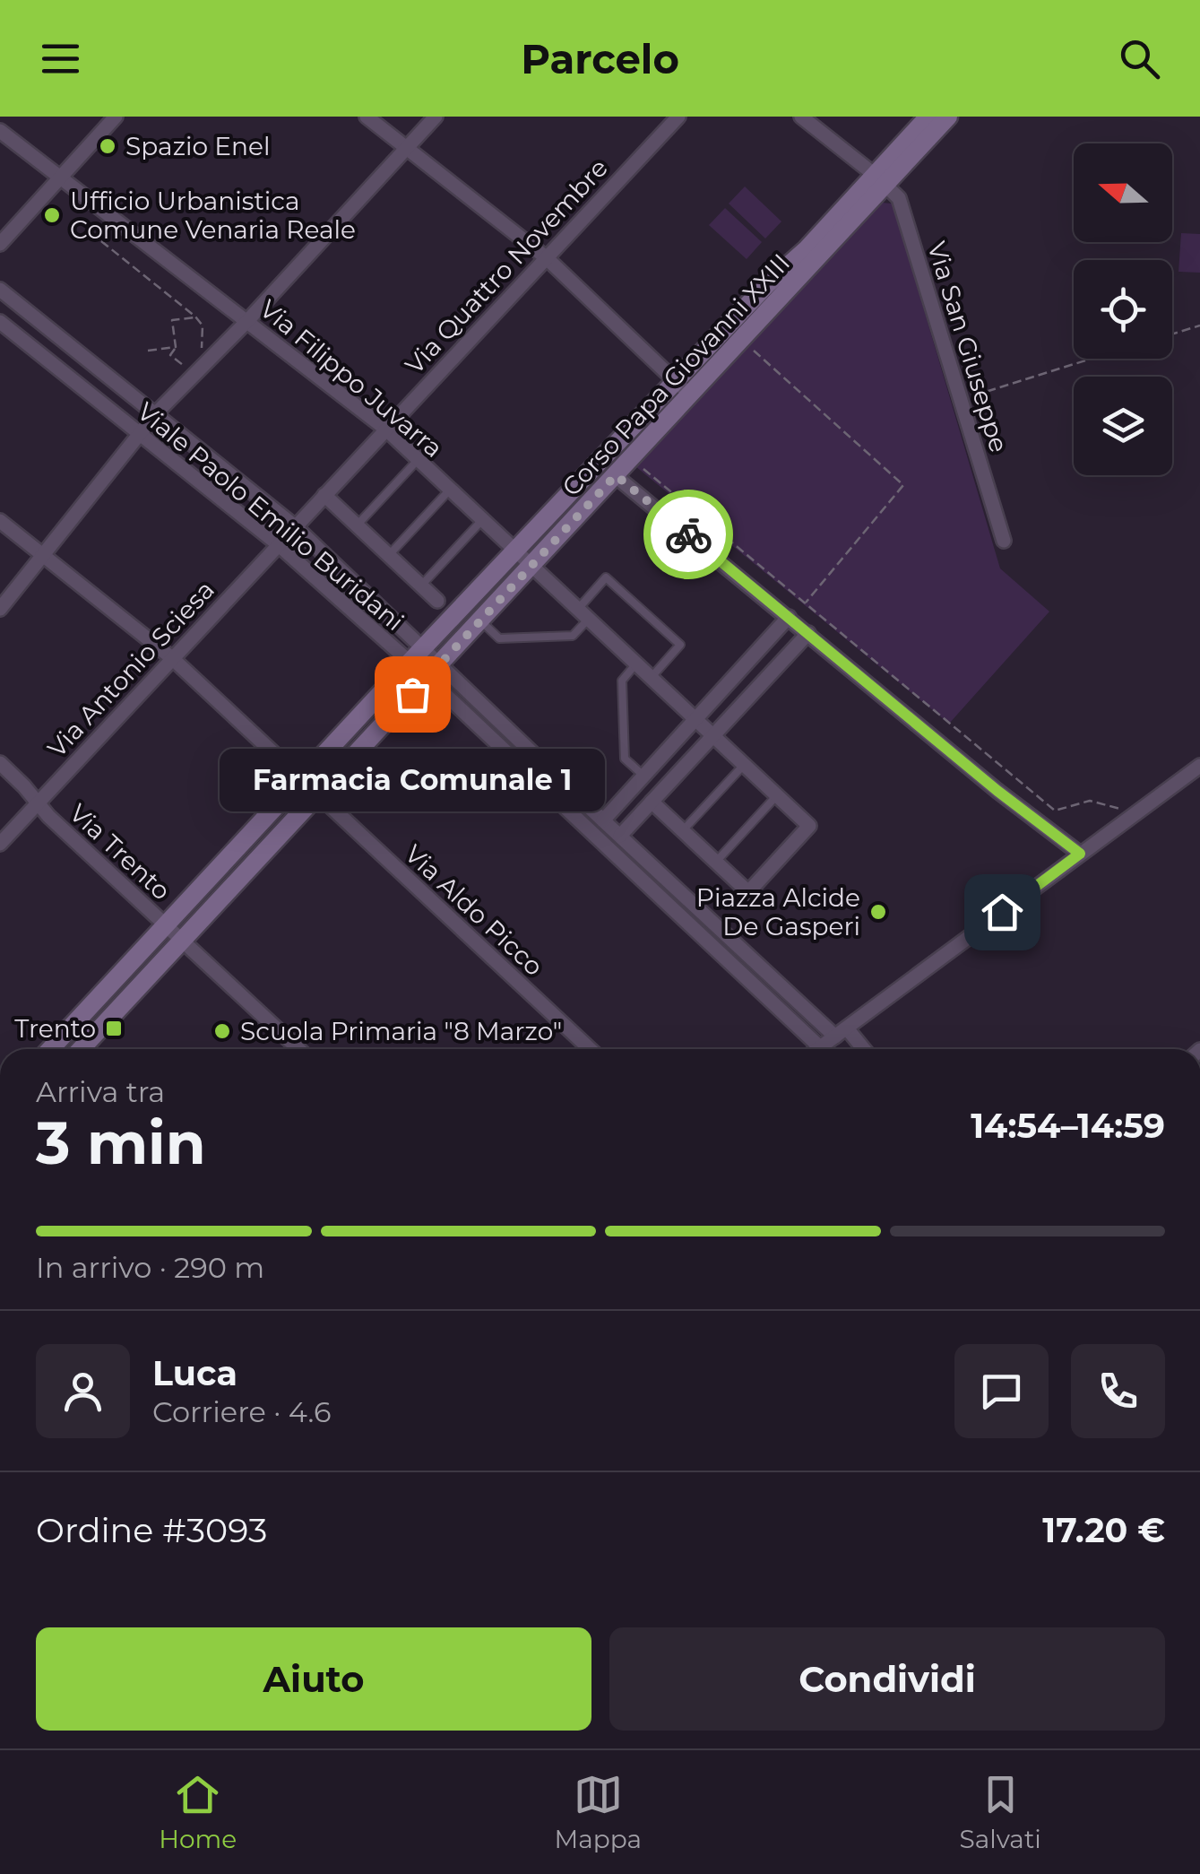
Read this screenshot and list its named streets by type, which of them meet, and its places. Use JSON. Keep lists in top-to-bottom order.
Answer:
{
  "streets": {
    "street": [
      "Via Quattro Novembre",
      "Via San Giuseppe",
      "Corso Papa Giovanni XXIII",
      "Via Filippo Juvarra",
      "Viale Paolo Emilio Buridani",
      "Via Antonio Sciesa",
      "Via Trento",
      "Via Aldo Picco"
    ]
  },
  "crossings": [
    ["Via Quattro Novembre", "Via Filippo Juvarra"],
    ["Via Quattro Novembre", "Viale Paolo Emilio Buridani"],
    ["Via Quattro Novembre", "Via Antonio Sciesa"],
    ["Via San Giuseppe", "Corso Papa Giovanni XXIII"],
    ["Corso Papa Giovanni XXIII", "Via Filippo Juvarra"],
    ["Corso Papa Giovanni XXIII", "Viale Paolo Emilio Buridani"],
    ["Corso Papa Giovanni XXIII", "Via Trento"],
    ["Corso Papa Giovanni XXIII", "Via Aldo Picco"],
    ["Viale Paolo Emilio Buridani", "Via Antonio Sciesa"],
    ["Via Antonio Sciesa", "Via Trento"],
    ["Via Antonio Sciesa", "Via Aldo Picco"]
  ],
  "places": {
    "other": [
      "Spazio Enel",
      "Ufficio Urbanistica Comune Venaria Reale",
      "Farmacia Comunale 1",
      "Piazza Alcide De Gasperi",
      "Scuola Primaria \"8 Marzo\""
    ],
    "transit": ["Trento"]
  },
  "north": "left",
  "page": {
    "header": "Parcelo",
    "bubble": "Farmacia Comunale 1",
    "heading": ["3 min", "Arriva tra", "14:54–14:59"],
    "panel": [
      "Luca",
      "Corriere · 4.6",
      "Ordine #3093",
      "17.20 €"
    ],
    "bar": "In arrivo · 290 m",
    "buttons": ["Aiuto", "Condividi"],
    "tabs": ["Home", "Mappa", "Salvati"]
  }
}
